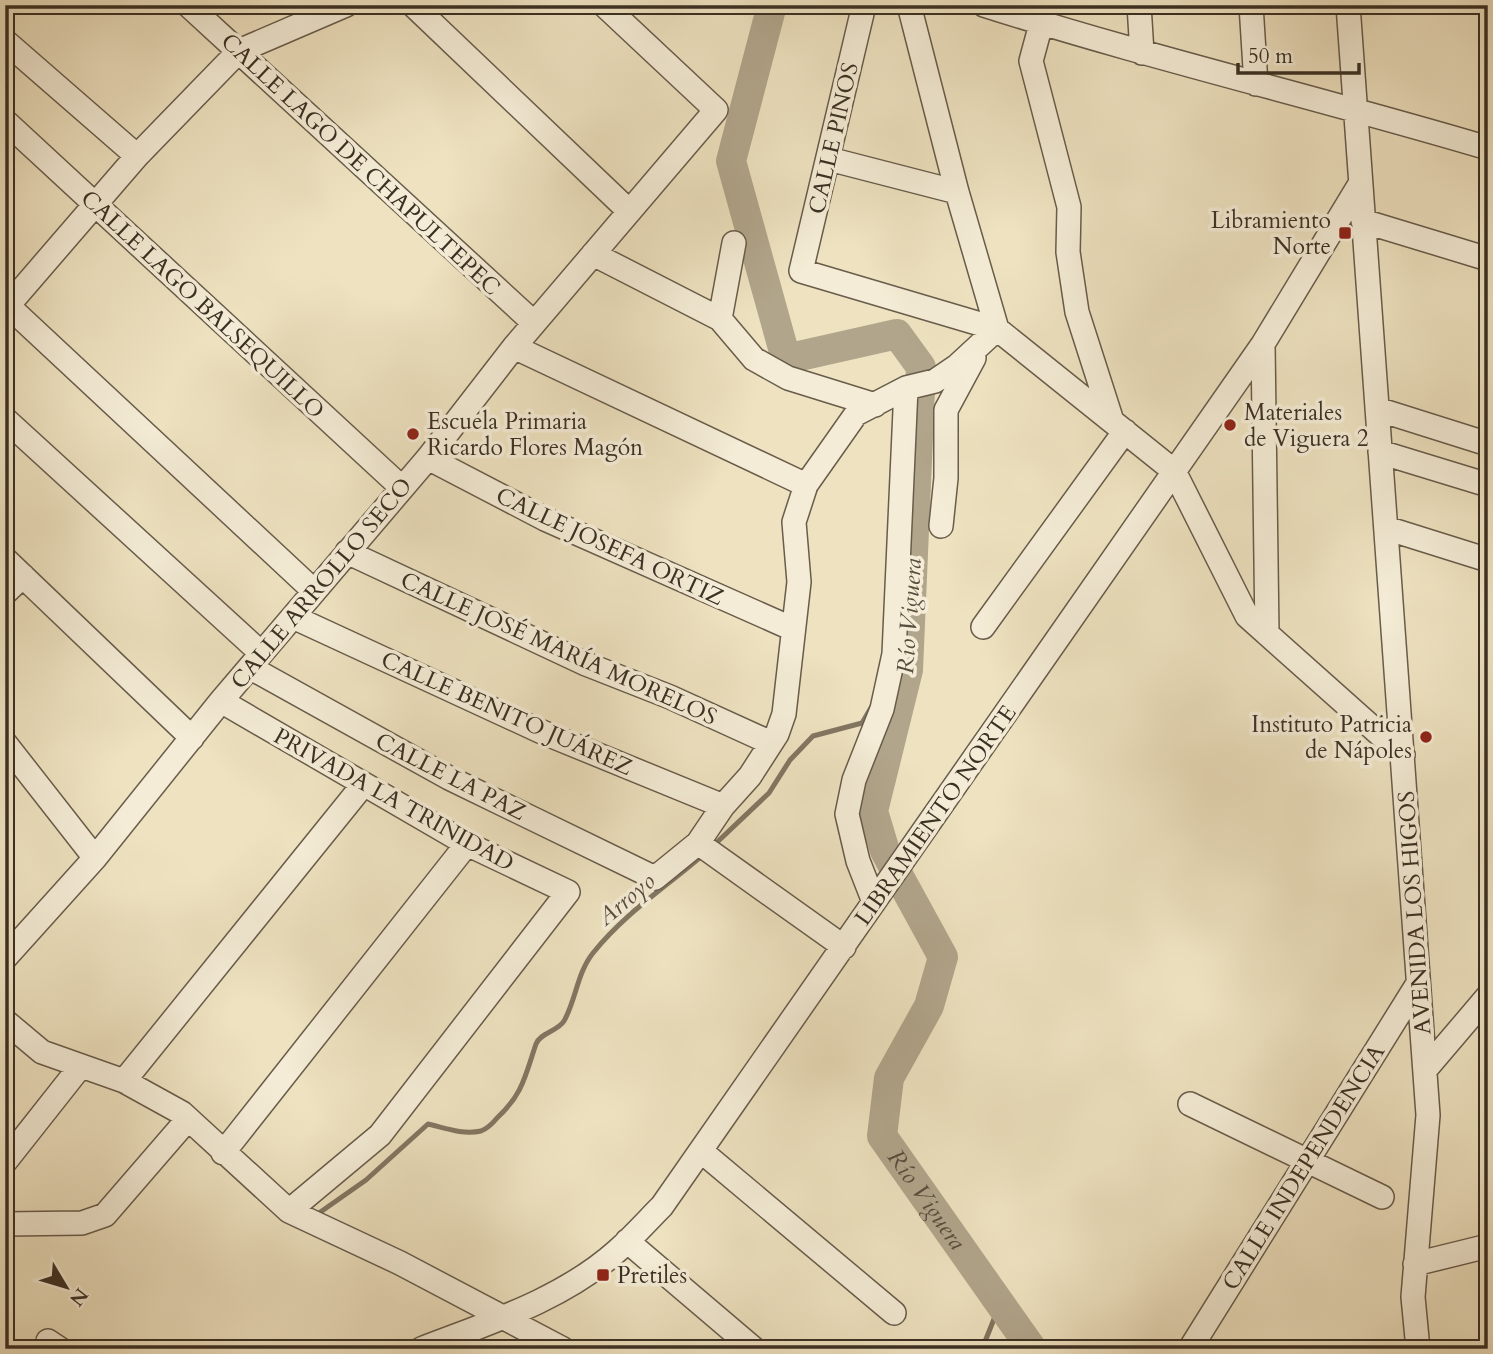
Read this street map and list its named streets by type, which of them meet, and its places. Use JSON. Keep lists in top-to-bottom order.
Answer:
{
  "streets": {
    "street": [
      "CALLE PINOS",
      "CALLE LAGO DE CHAPULTEPEC",
      "CALLE LAGO BALSEQUILLO",
      "CALLE JOSEFA ORTIZ",
      "CALLE ARROLLO SECO",
      "CALLE JOSÉ MARÍA MORELOS",
      "CALLE BENITO JUÁREZ",
      "CALLE LA PAZ",
      "PRIVADA LA TRINIDAD",
      "LIBRAMIENTO NORTE",
      "AVENIDA LOS HIGOS",
      "CALLE INDEPENDENCIA"
    ]
  },
  "crossings": [
    ["CALLE LAGO DE CHAPULTEPEC", "CALLE ARROLLO SECO"],
    ["CALLE LAGO BALSEQUILLO", "CALLE ARROLLO SECO"],
    ["CALLE JOSEFA ORTIZ", "CALLE ARROLLO SECO"],
    ["CALLE ARROLLO SECO", "CALLE JOSÉ MARÍA MORELOS"],
    ["CALLE ARROLLO SECO", "CALLE BENITO JUÁREZ"],
    ["CALLE ARROLLO SECO", "CALLE LA PAZ"],
    ["CALLE ARROLLO SECO", "PRIVADA LA TRINIDAD"],
    ["LIBRAMIENTO NORTE", "AVENIDA LOS HIGOS"],
    ["AVENIDA LOS HIGOS", "CALLE INDEPENDENCIA"]
  ],
  "water": ["Río Viguera", "Arroyo"],
  "places": {
    "transit": ["Libramiento Norte", "Pretiles"],
    "other": ["Materiales de Viguera 2", "Escuela Primaria Ricardo Flores Magón", "Instituto Patricia de Nápoles"]
  },
  "scale_bar": "50 m",
  "north": "bottom right"
}
